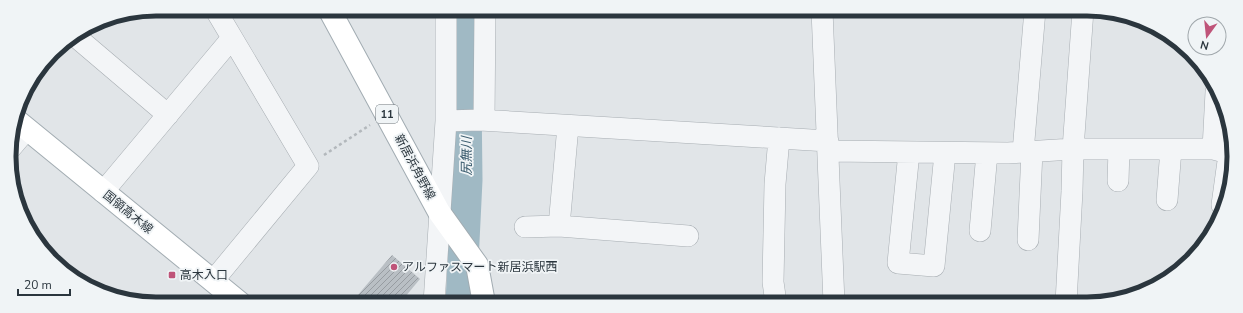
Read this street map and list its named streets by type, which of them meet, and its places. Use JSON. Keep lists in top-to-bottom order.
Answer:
{
  "streets": {
    "main road": ["11", "新居浜角野線", "国領高木線"]
  },
  "crossings": [
    ["11", "新居浜角野線"]
  ],
  "water": ["尻無川"],
  "places": {
    "other": ["アルファスマート新居浜駅西"],
    "transit": ["高木入口"]
  },
  "scale_bar": "20 m",
  "north": "bottom"
}
